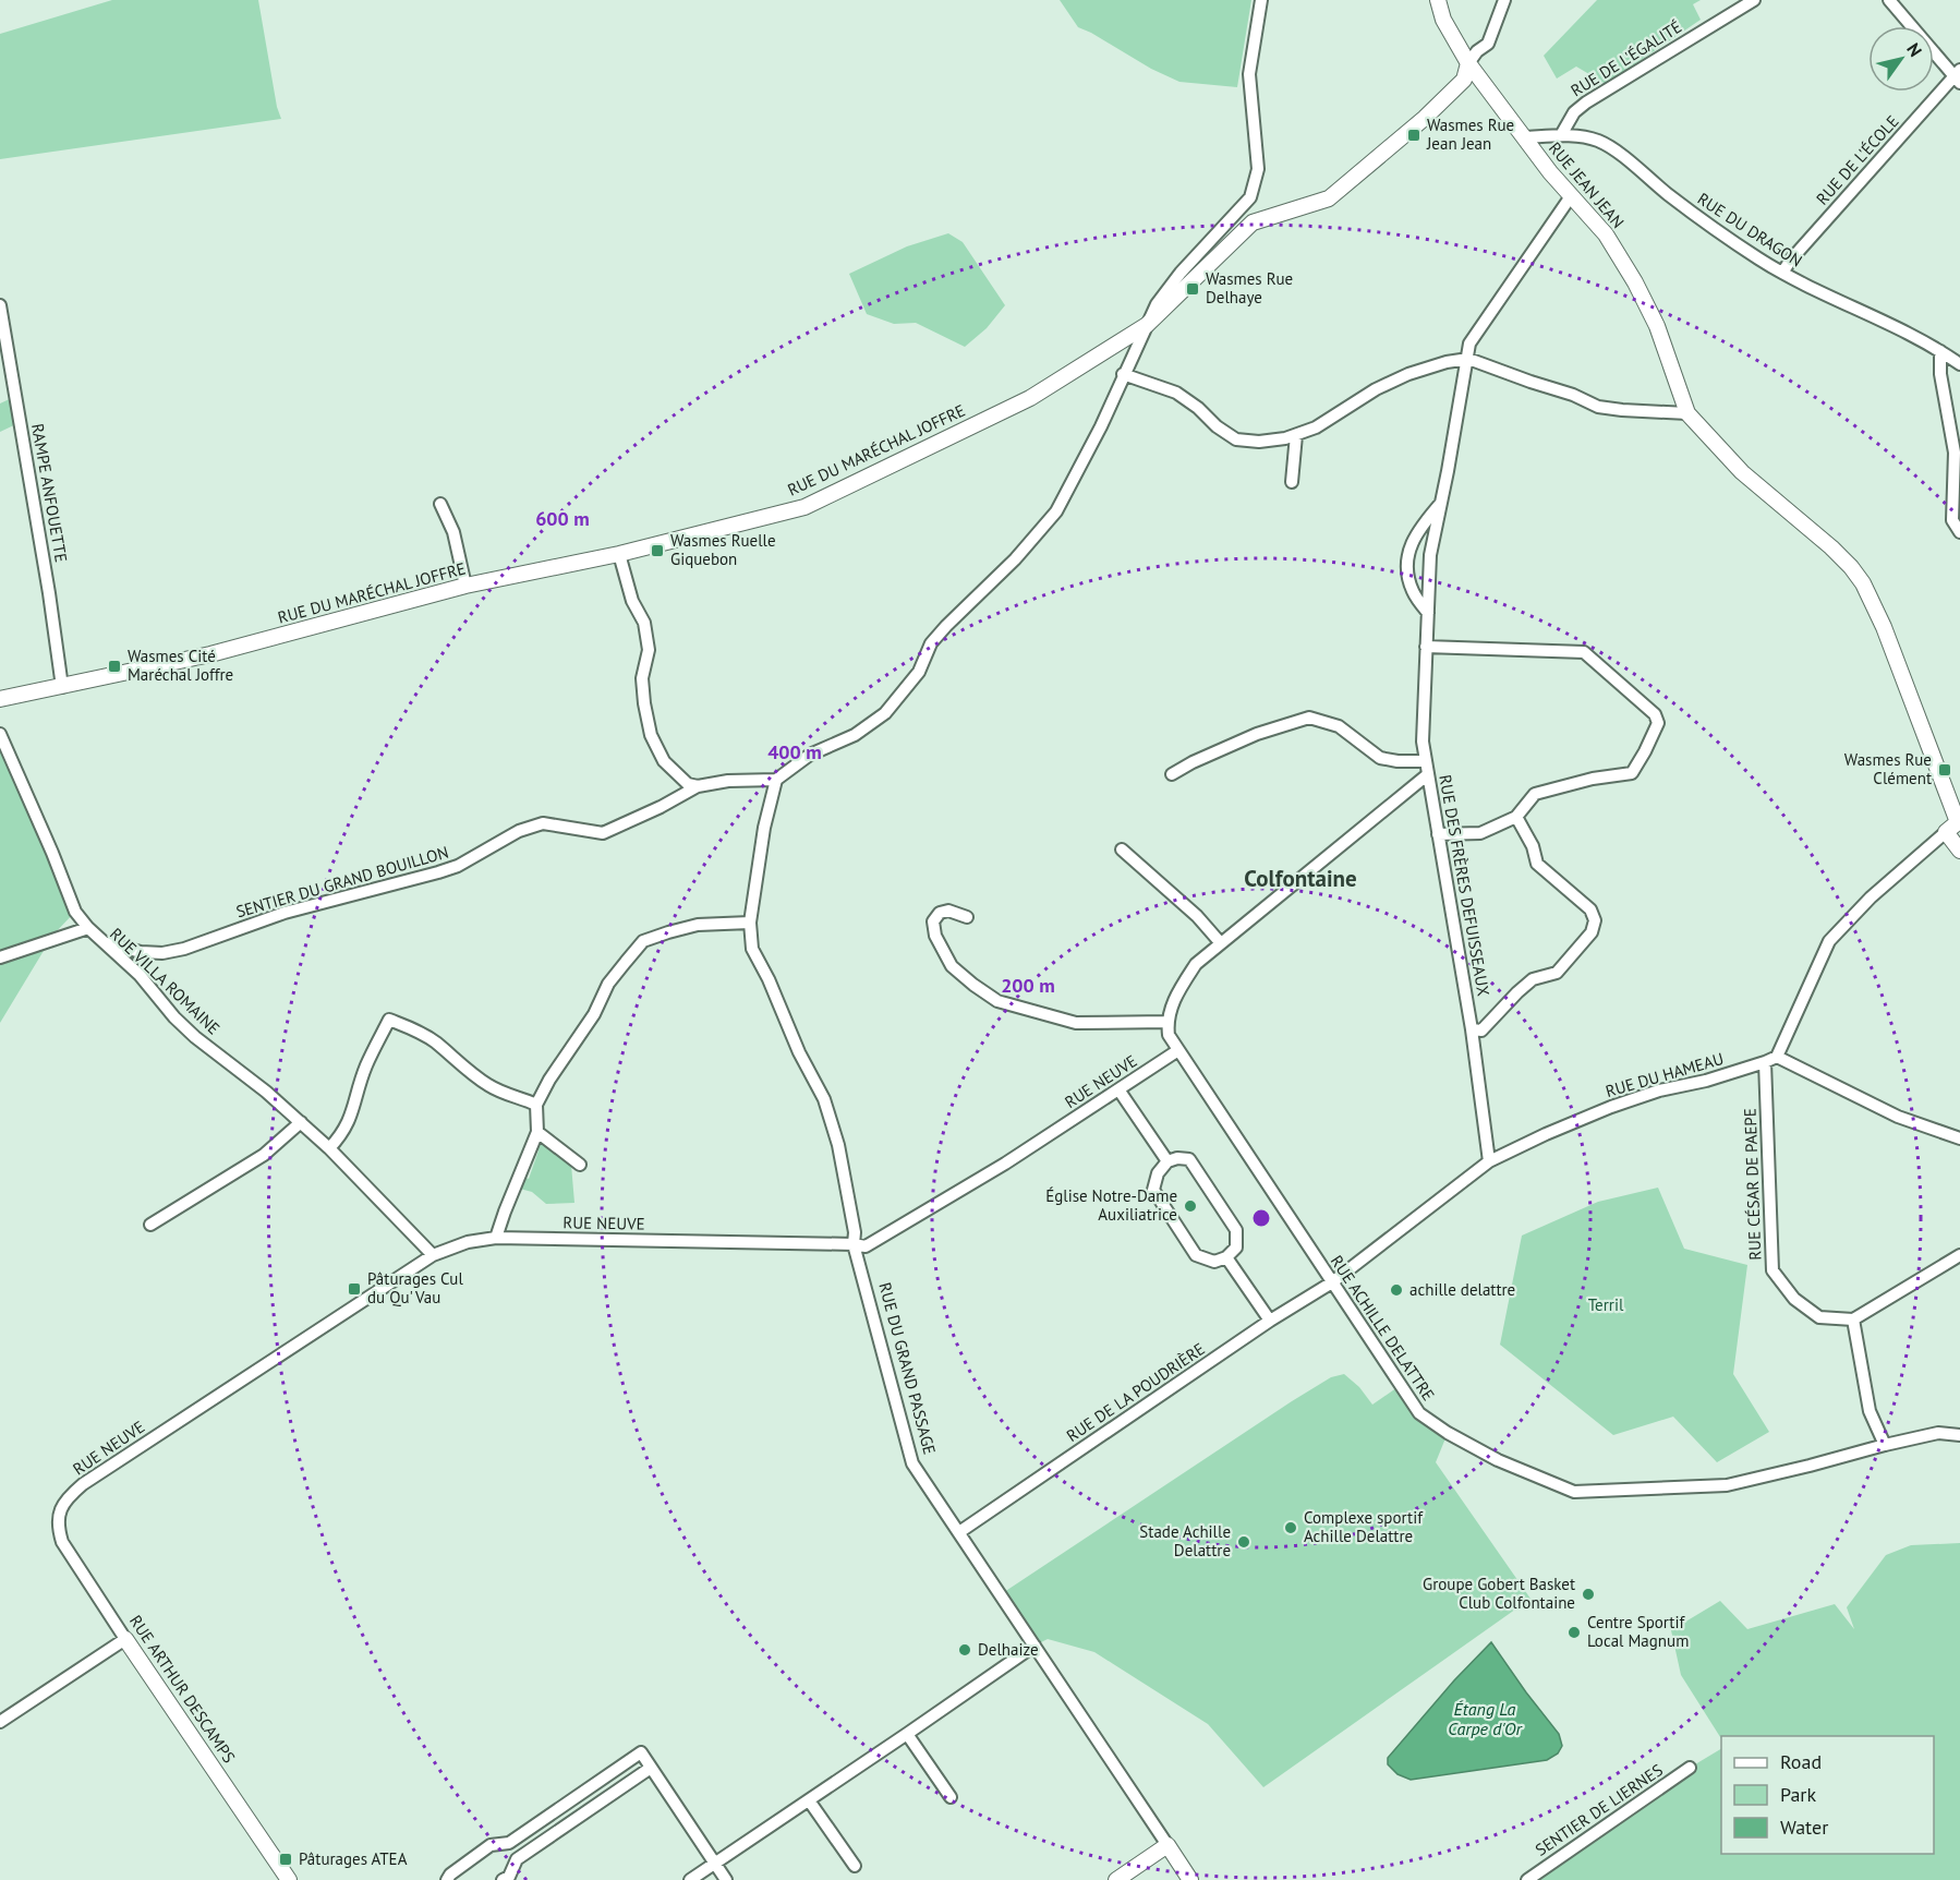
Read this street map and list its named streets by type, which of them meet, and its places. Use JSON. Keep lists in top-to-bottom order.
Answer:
{
  "streets": {
    "street": [
      "RUE DE L'ÉGALITÉ",
      "RUE DE L'ÉCOLE",
      "RUE JEAN JEAN",
      "RUE DU DRAGON",
      "RUE DU MARÉCHAL JOFFRE",
      "RAMPE ANFOUETTE",
      "SENTIER DU GRAND BOUILLON",
      "RUE DES FRÈRES DEFUISSEAUX",
      "RUE VILLA ROMAINE",
      "RUE DU HAMEAU",
      "RUE NEUVE",
      "RUE CÉSAR DE PAEPE",
      "RUE ACHILLE DELATTRE",
      "RUE DU GRAND PASSAGE",
      "RUE DE LA POUDRIÈRE",
      "RUE ARTHUR DESCAMPS",
      "SENTIER DE LIERNES"
    ]
  },
  "crossings": [
    ["RUE DE L'ÉGALITÉ", "RUE DU DRAGON"],
    ["RUE DE L'ÉCOLE", "RUE DU DRAGON"],
    ["RUE JEAN JEAN", "RUE DU DRAGON"],
    ["RUE JEAN JEAN", "RUE DU MARÉCHAL JOFFRE"],
    ["RUE JEAN JEAN", "RUE DES FRÈRES DEFUISSEAUX"],
    ["RUE DU MARÉCHAL JOFFRE", "RAMPE ANFOUETTE"],
    ["SENTIER DU GRAND BOUILLON", "RUE VILLA ROMAINE"],
    ["SENTIER DU GRAND BOUILLON", "RUE DU GRAND PASSAGE"],
    ["RUE DES FRÈRES DEFUISSEAUX", "RUE DU HAMEAU"],
    ["RUE VILLA ROMAINE", "RUE NEUVE"],
    ["RUE DU HAMEAU", "RUE CÉSAR DE PAEPE"],
    ["RUE DU HAMEAU", "RUE ACHILLE DELATTRE"],
    ["RUE DU HAMEAU", "RUE DE LA POUDRIÈRE"],
    ["RUE NEUVE", "RUE ACHILLE DELATTRE"],
    ["RUE NEUVE", "RUE DU GRAND PASSAGE"],
    ["RUE NEUVE", "RUE ARTHUR DESCAMPS"],
    ["RUE ACHILLE DELATTRE", "RUE DE LA POUDRIÈRE"],
    ["RUE DU GRAND PASSAGE", "RUE DE LA POUDRIÈRE"]
  ],
  "districts": ["Colfontaine"],
  "water": ["Étang La Carpe d'Or"],
  "parks": ["Terril"],
  "places": {
    "transit": [
      "Wasmes Rue Jean Jean",
      "Wasmes Rue Delhaye",
      "Wasmes Ruelle Giquebon",
      "Wasmes Cité Maréchal Joffre",
      "Wasmes Rue Clément",
      "Pâturages Cul du Qu' Vau",
      "Pâturages ATEA"
    ],
    "other": [
      "Église Notre-Dame Auxiliatrice",
      "achille delattre",
      "Complexe sportif Achille Delattre",
      "Stade Achille Delattre",
      "Groupe Gobert Basket Club Colfontaine",
      "Centre Sportif Local Magnum",
      "Delhaize"
    ]
  },
  "legend": ["Road", "Park", "Water"],
  "north": "top right",
  "rings": ["600 m", "400 m", "200 m"]
}
